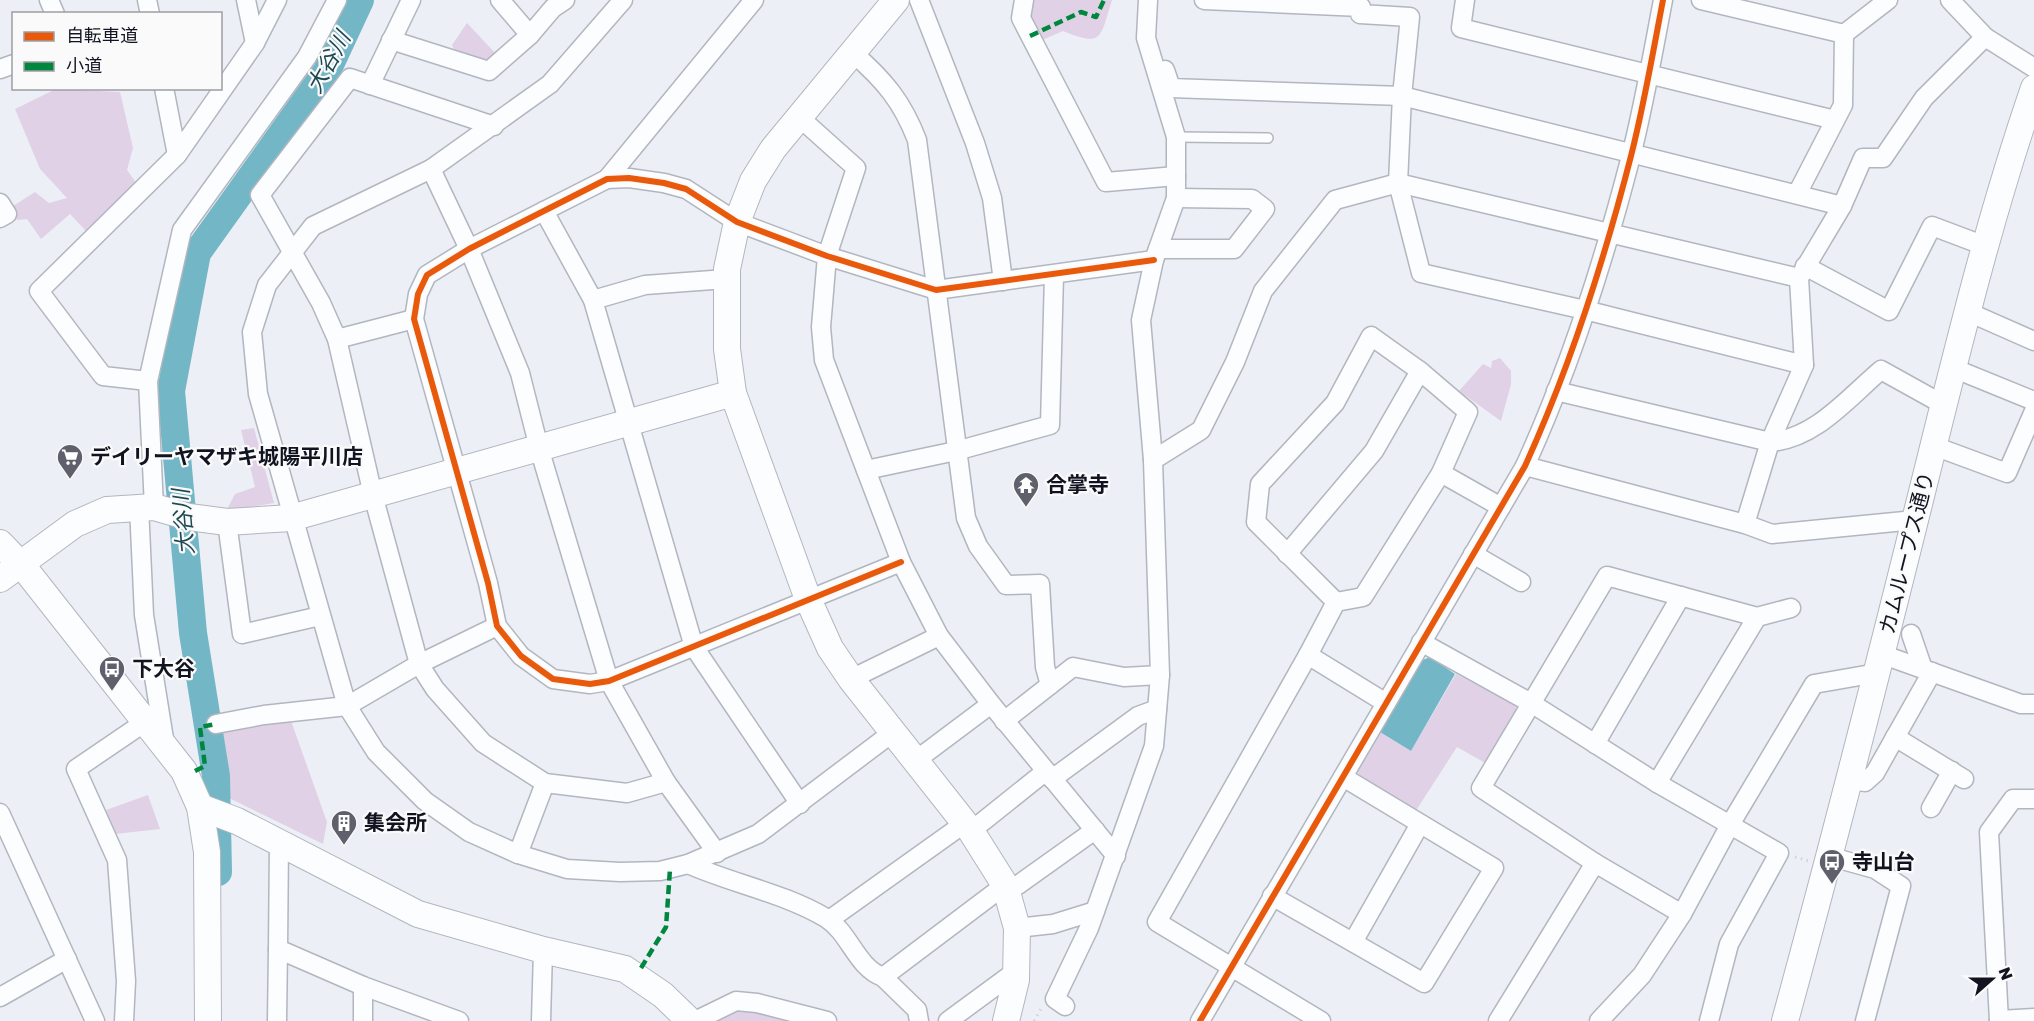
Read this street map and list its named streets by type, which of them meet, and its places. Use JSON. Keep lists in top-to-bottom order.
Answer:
{
  "streets": {
    "street": ["カムループス通り"]
  },
  "water": ["大谷川"],
  "places": {
    "supermarket": ["デイリーヤマザキ城陽平川店"],
    "temple": ["合掌寺"],
    "bus stop": ["下大谷", "寺山台"],
    "building": ["集会所"]
  },
  "legend": ["自転車道", "小道"],
  "north": "right"
}
